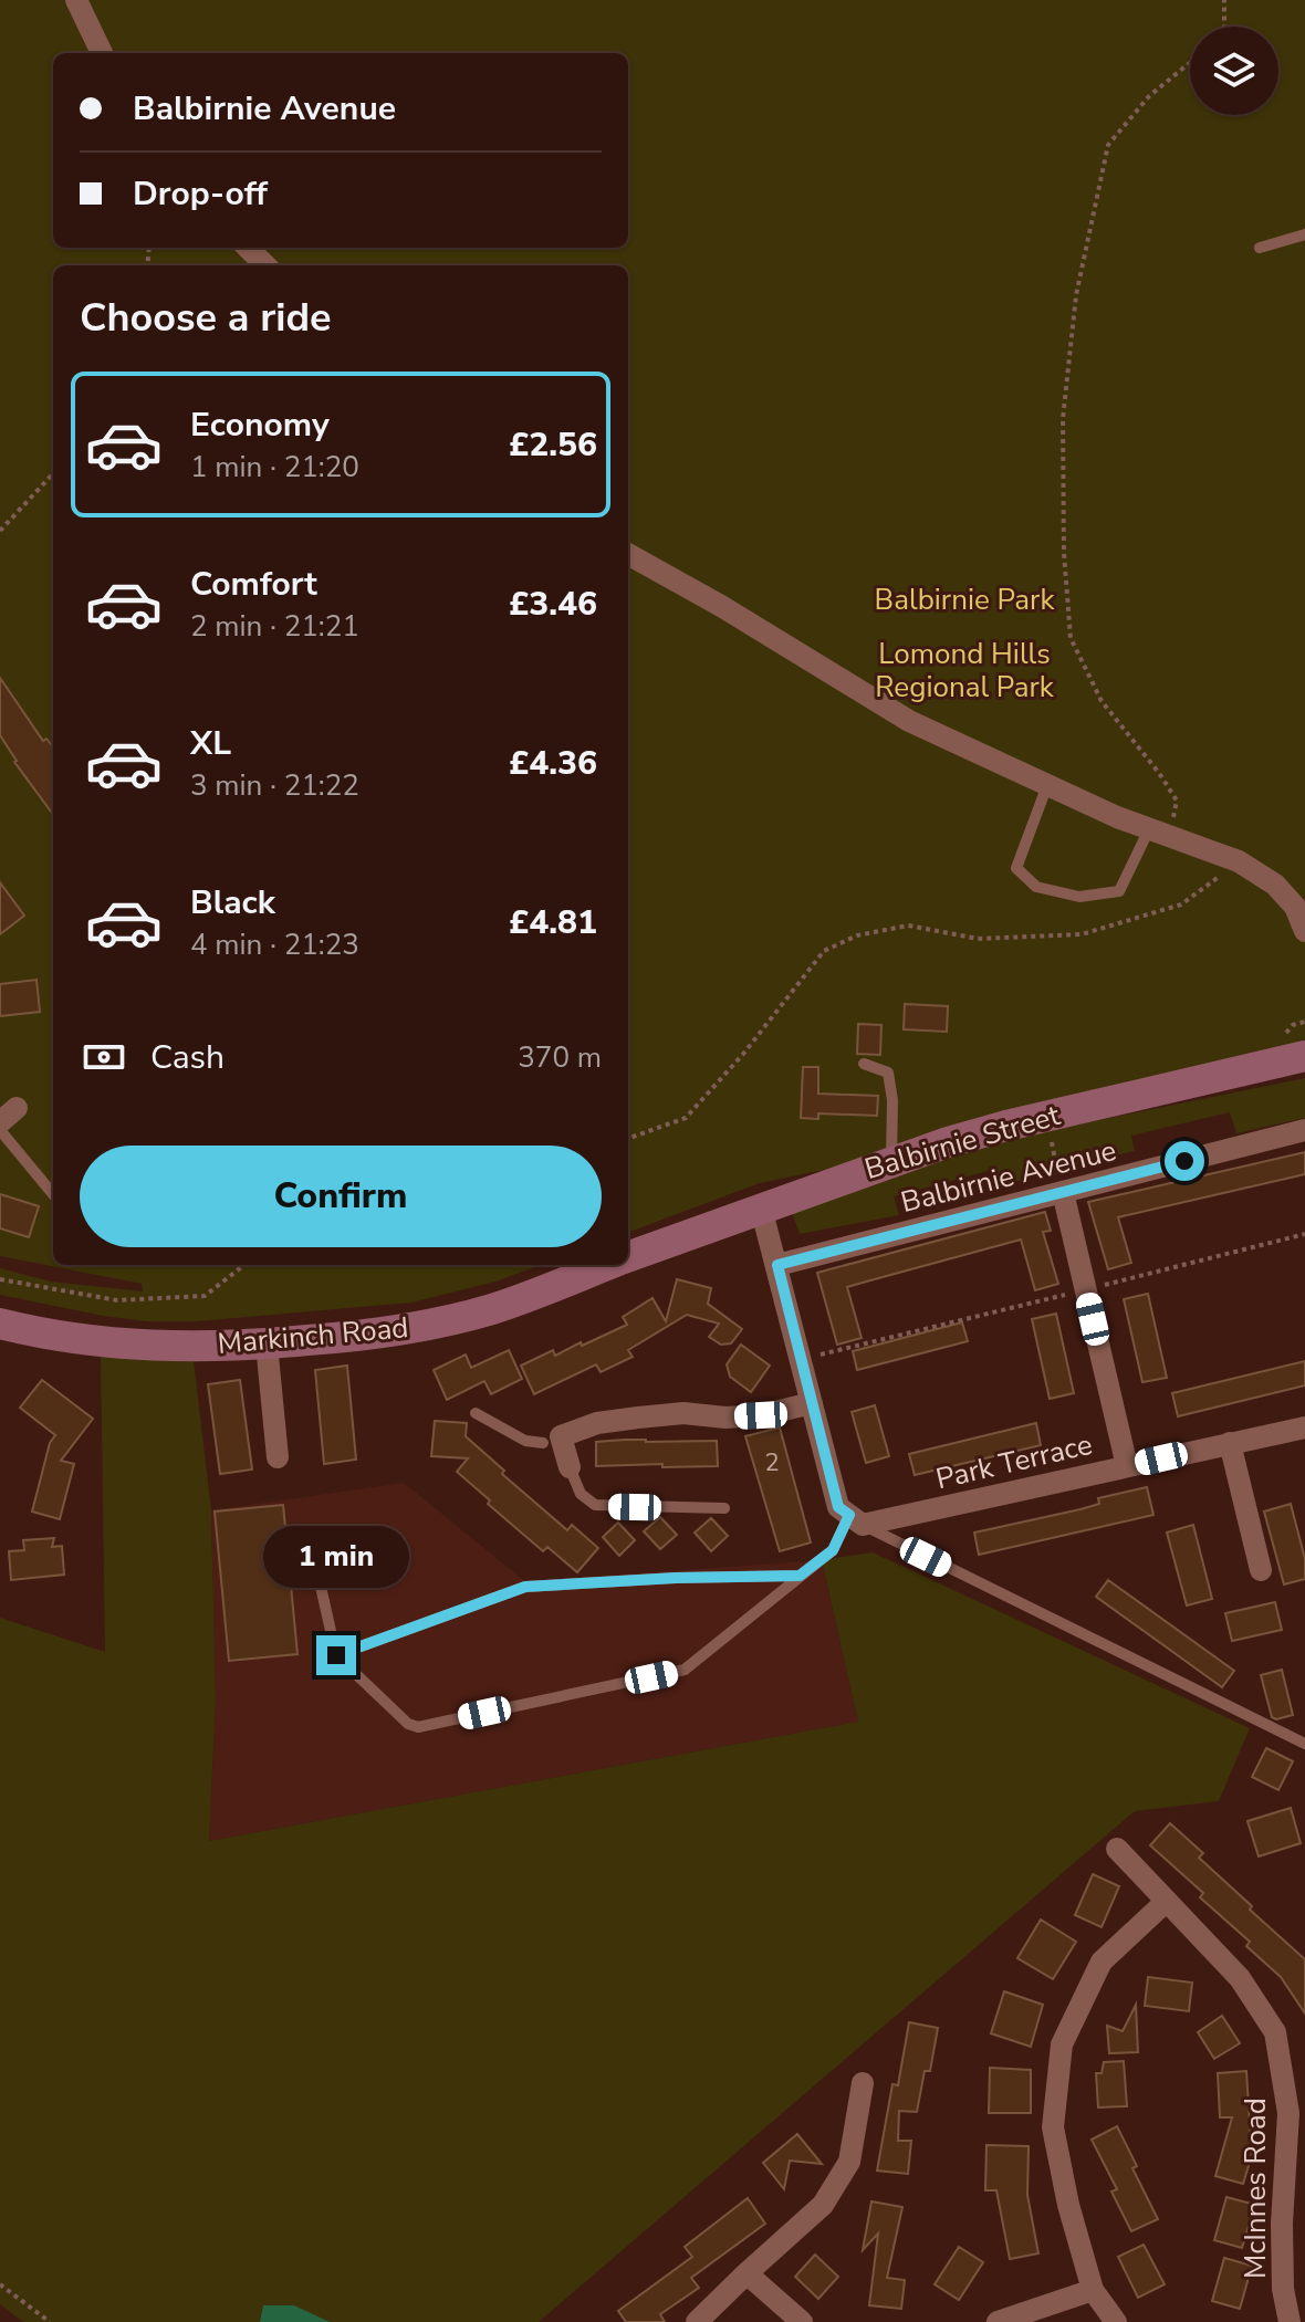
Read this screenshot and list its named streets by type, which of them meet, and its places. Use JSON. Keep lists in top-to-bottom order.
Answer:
{
  "streets": {
    "main road": ["Balbirnie Street", "Markinch Road"],
    "street": ["Balbirnie Avenue", "Park Terrace", "McInnes Road"]
  },
  "parks": ["Balbirnie Park", "Lomond Hills Regional Park"],
  "house_numbers": ["2"],
  "page": {
    "banner": ["Balbirnie Avenue", "Drop-off"],
    "heading": "Choose a ride",
    "list": [
      {
        "name": "Economy",
        "note": "1 min · 21:20",
        "value": "£2.56"
      },
      {
        "name": "Comfort",
        "note": "2 min · 21:21",
        "value": "£3.46"
      },
      {
        "name": "XL",
        "note": "3 min · 21:22",
        "value": "£4.36"
      },
      {
        "name": "Black",
        "note": "4 min · 21:23",
        "value": "£4.81"
      }
    ],
    "pay": ["Cash", "370 m"],
    "buttons": "Confirm",
    "bubble": "1 min"
  }
}
